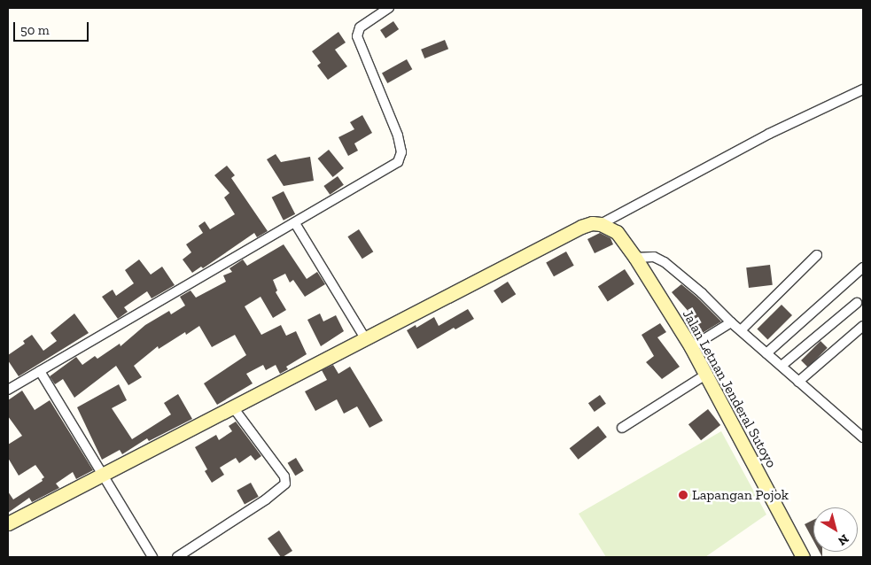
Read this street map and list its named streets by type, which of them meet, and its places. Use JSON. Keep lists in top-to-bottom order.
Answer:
{
  "streets": {
    "street": ["Jalan Letnan Jenderal Sutoyo"]
  },
  "places": ["Lapangan Pojok"],
  "scale_bar": "50 m",
  "north": "bottom right"
}
